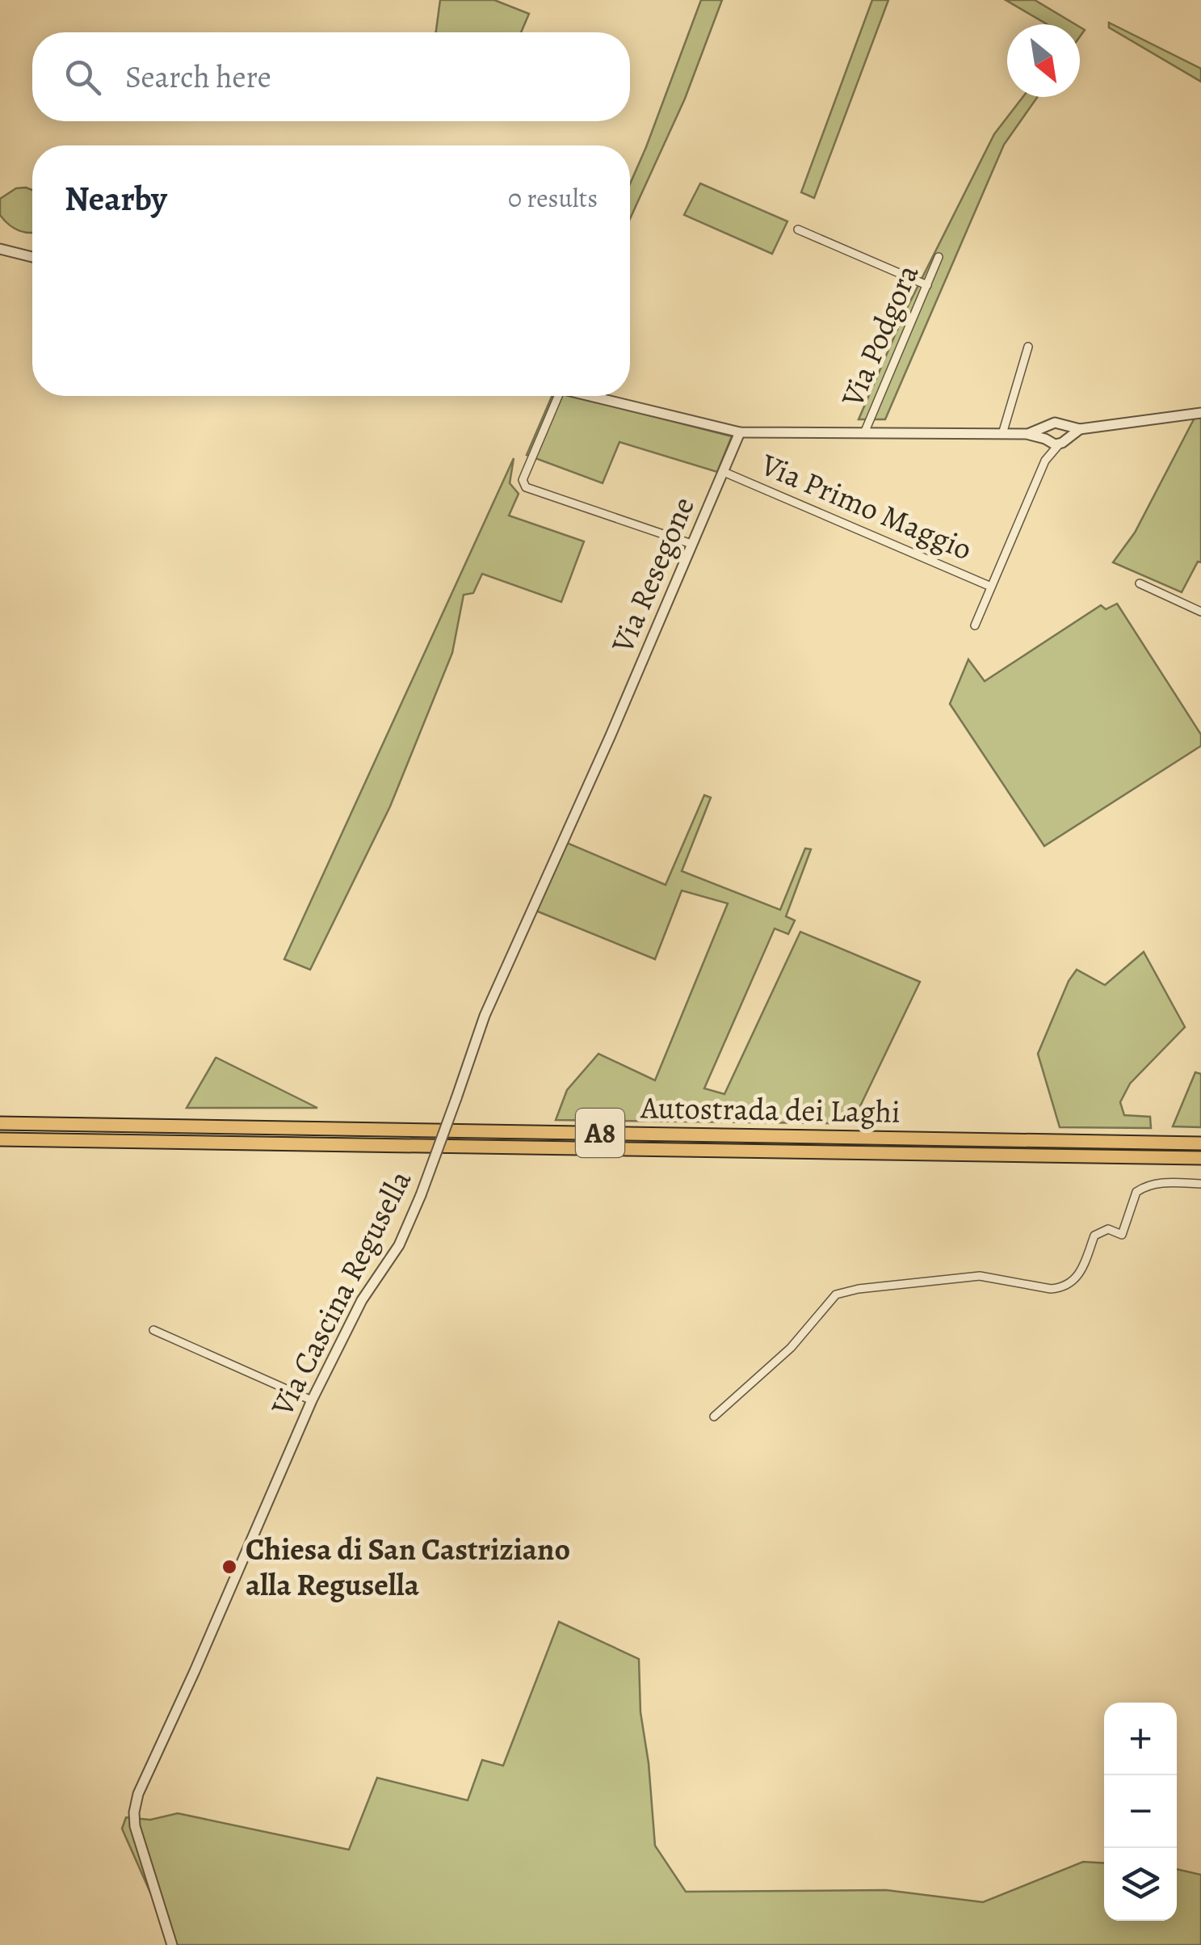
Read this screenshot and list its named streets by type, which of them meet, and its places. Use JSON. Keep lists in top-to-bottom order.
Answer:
{
  "streets": {
    "highway": ["Autostrada dei Laghi", "A8"],
    "street": [
      "Via Podgora",
      "Via Primo Maggio",
      "Via Resegone",
      "Via Cascina Regusella"
    ]
  },
  "crossings": [
    ["Via Primo Maggio", "Via Resegone"],
    ["Via Resegone", "Via Cascina Regusella"]
  ],
  "places": ["Chiesa di San Castriziano alla Regusella"],
  "north": "bottom right",
  "page": {
    "search": "Search here",
    "heading": ["Nearby", "0 results"],
    "map_buttons": ["+", "−"]
  }
}
